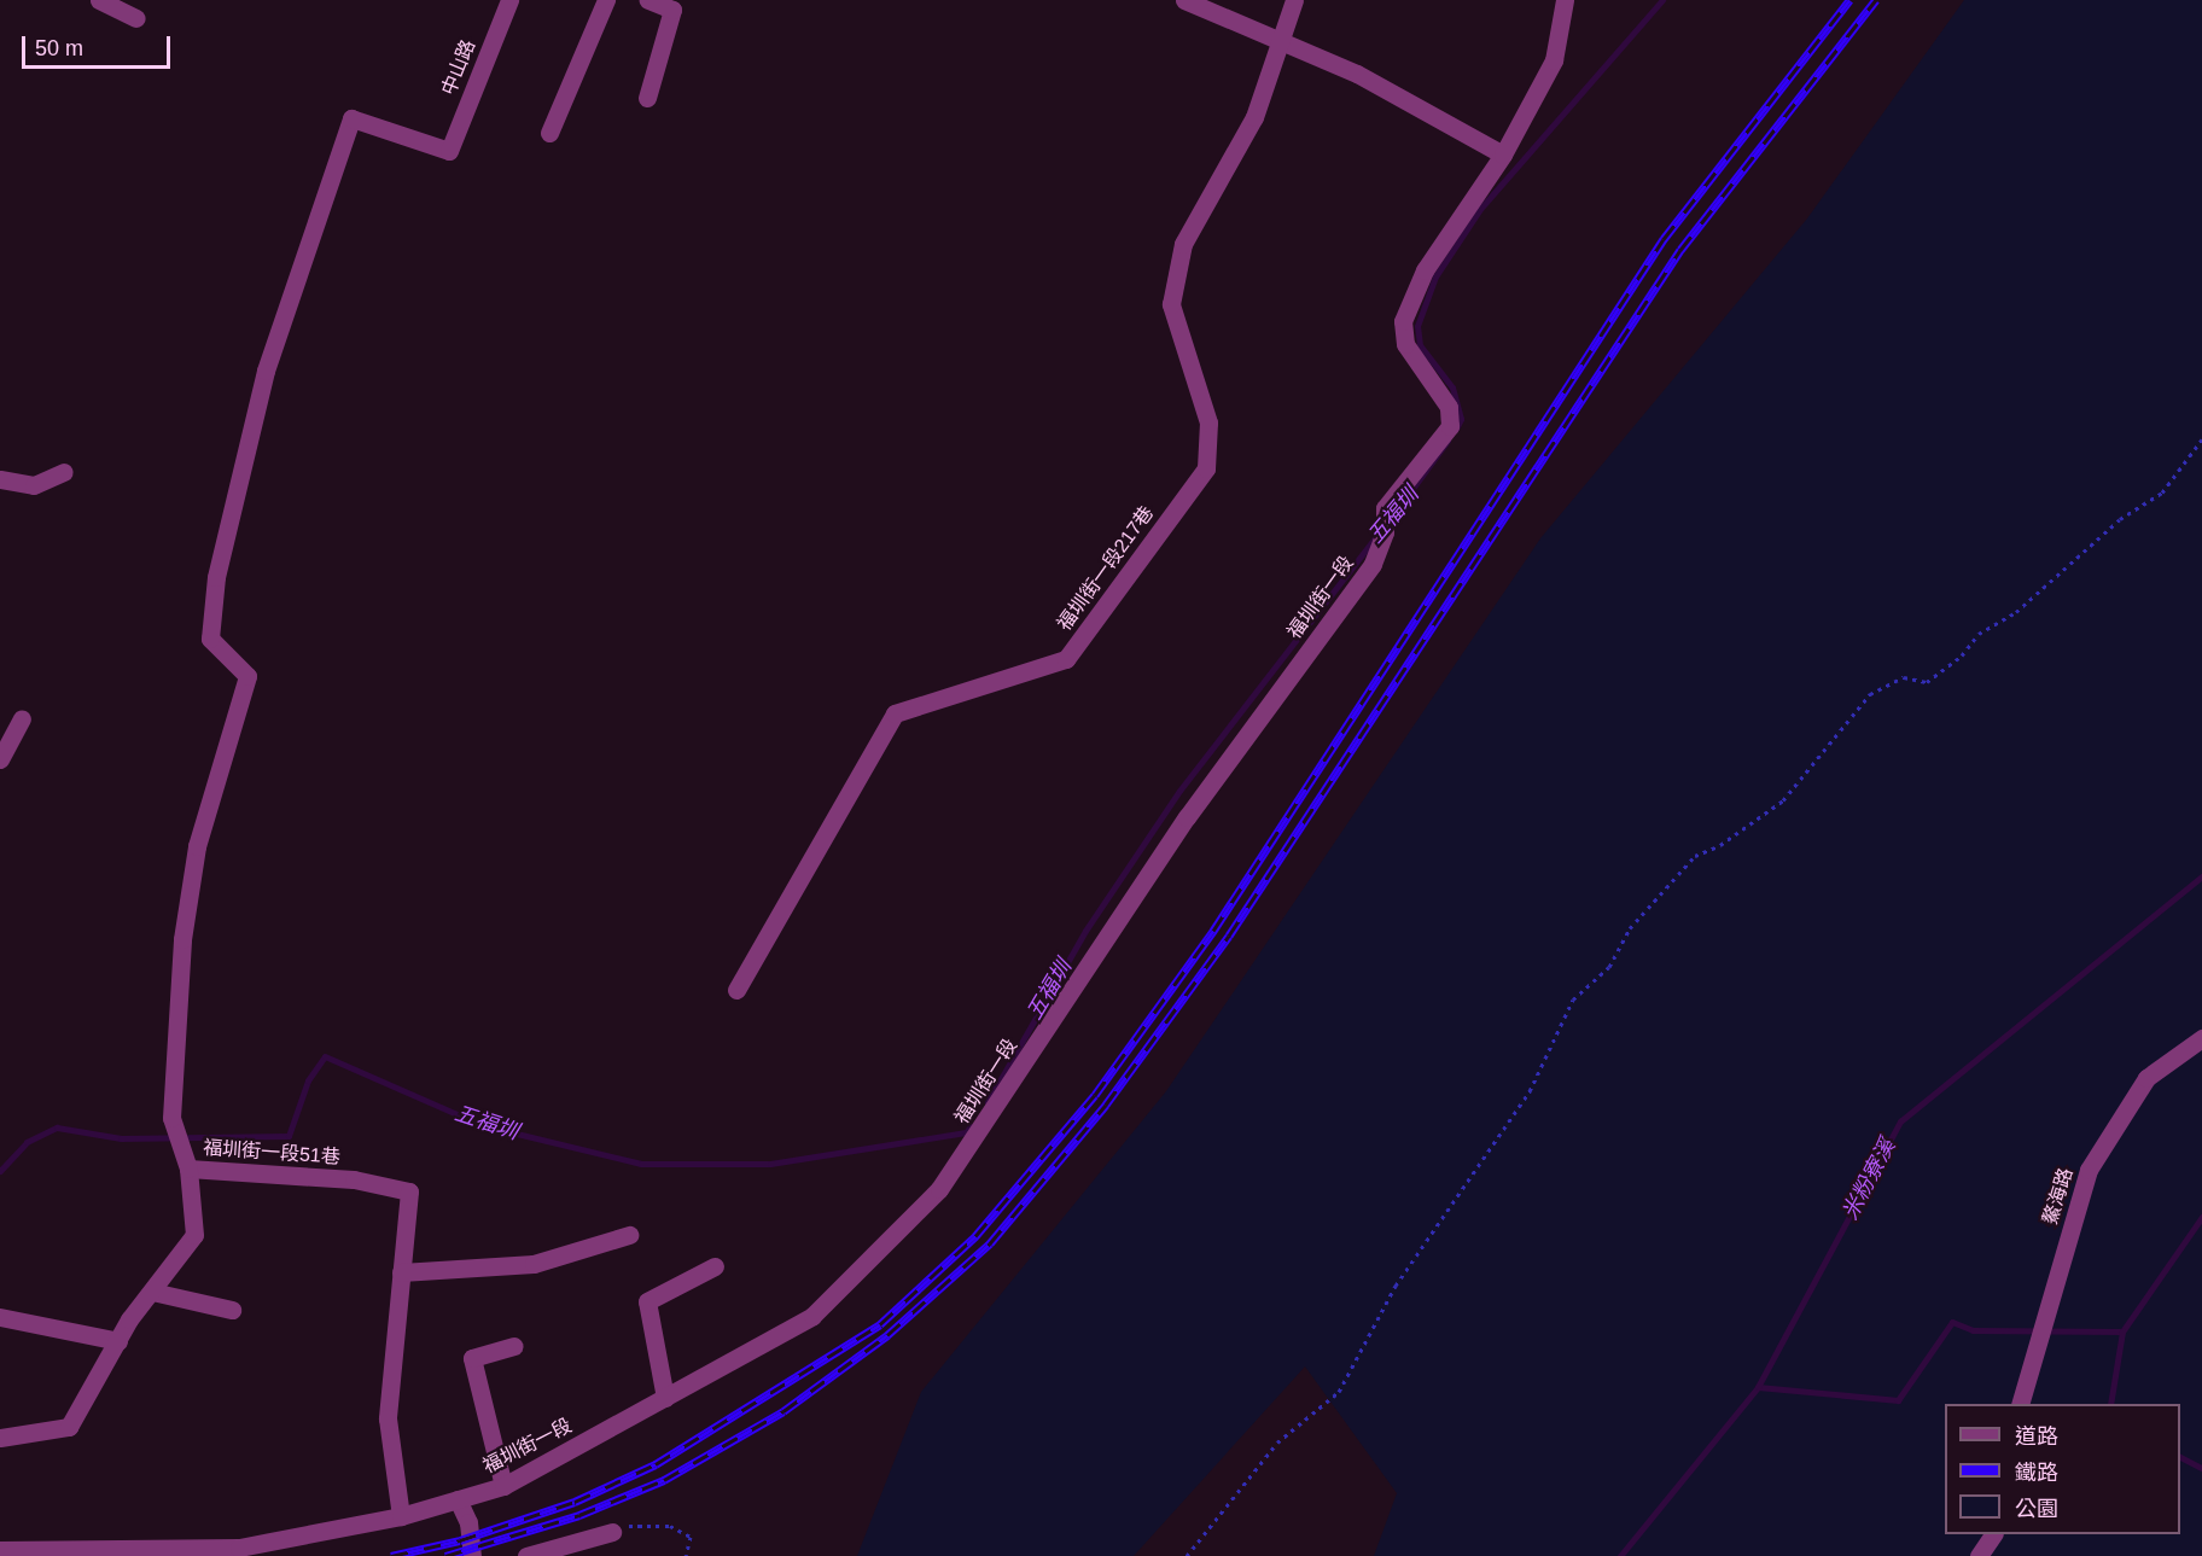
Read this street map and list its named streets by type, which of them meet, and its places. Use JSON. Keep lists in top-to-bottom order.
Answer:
{
  "streets": {
    "street": [
      "中山路",
      "福圳街一段217巷",
      "福圳街一段",
      "福圳街一段51巷",
      "鰲海路"
    ]
  },
  "crossings": [
    ["中山路", "福圳街一段51巷"],
    ["福圳街一段", "福圳街一段51巷"]
  ],
  "water": ["五福圳", "米粉寮溪"],
  "legend": ["道路", "鐵路", "公園"],
  "scale_bar": "50 m"
}
